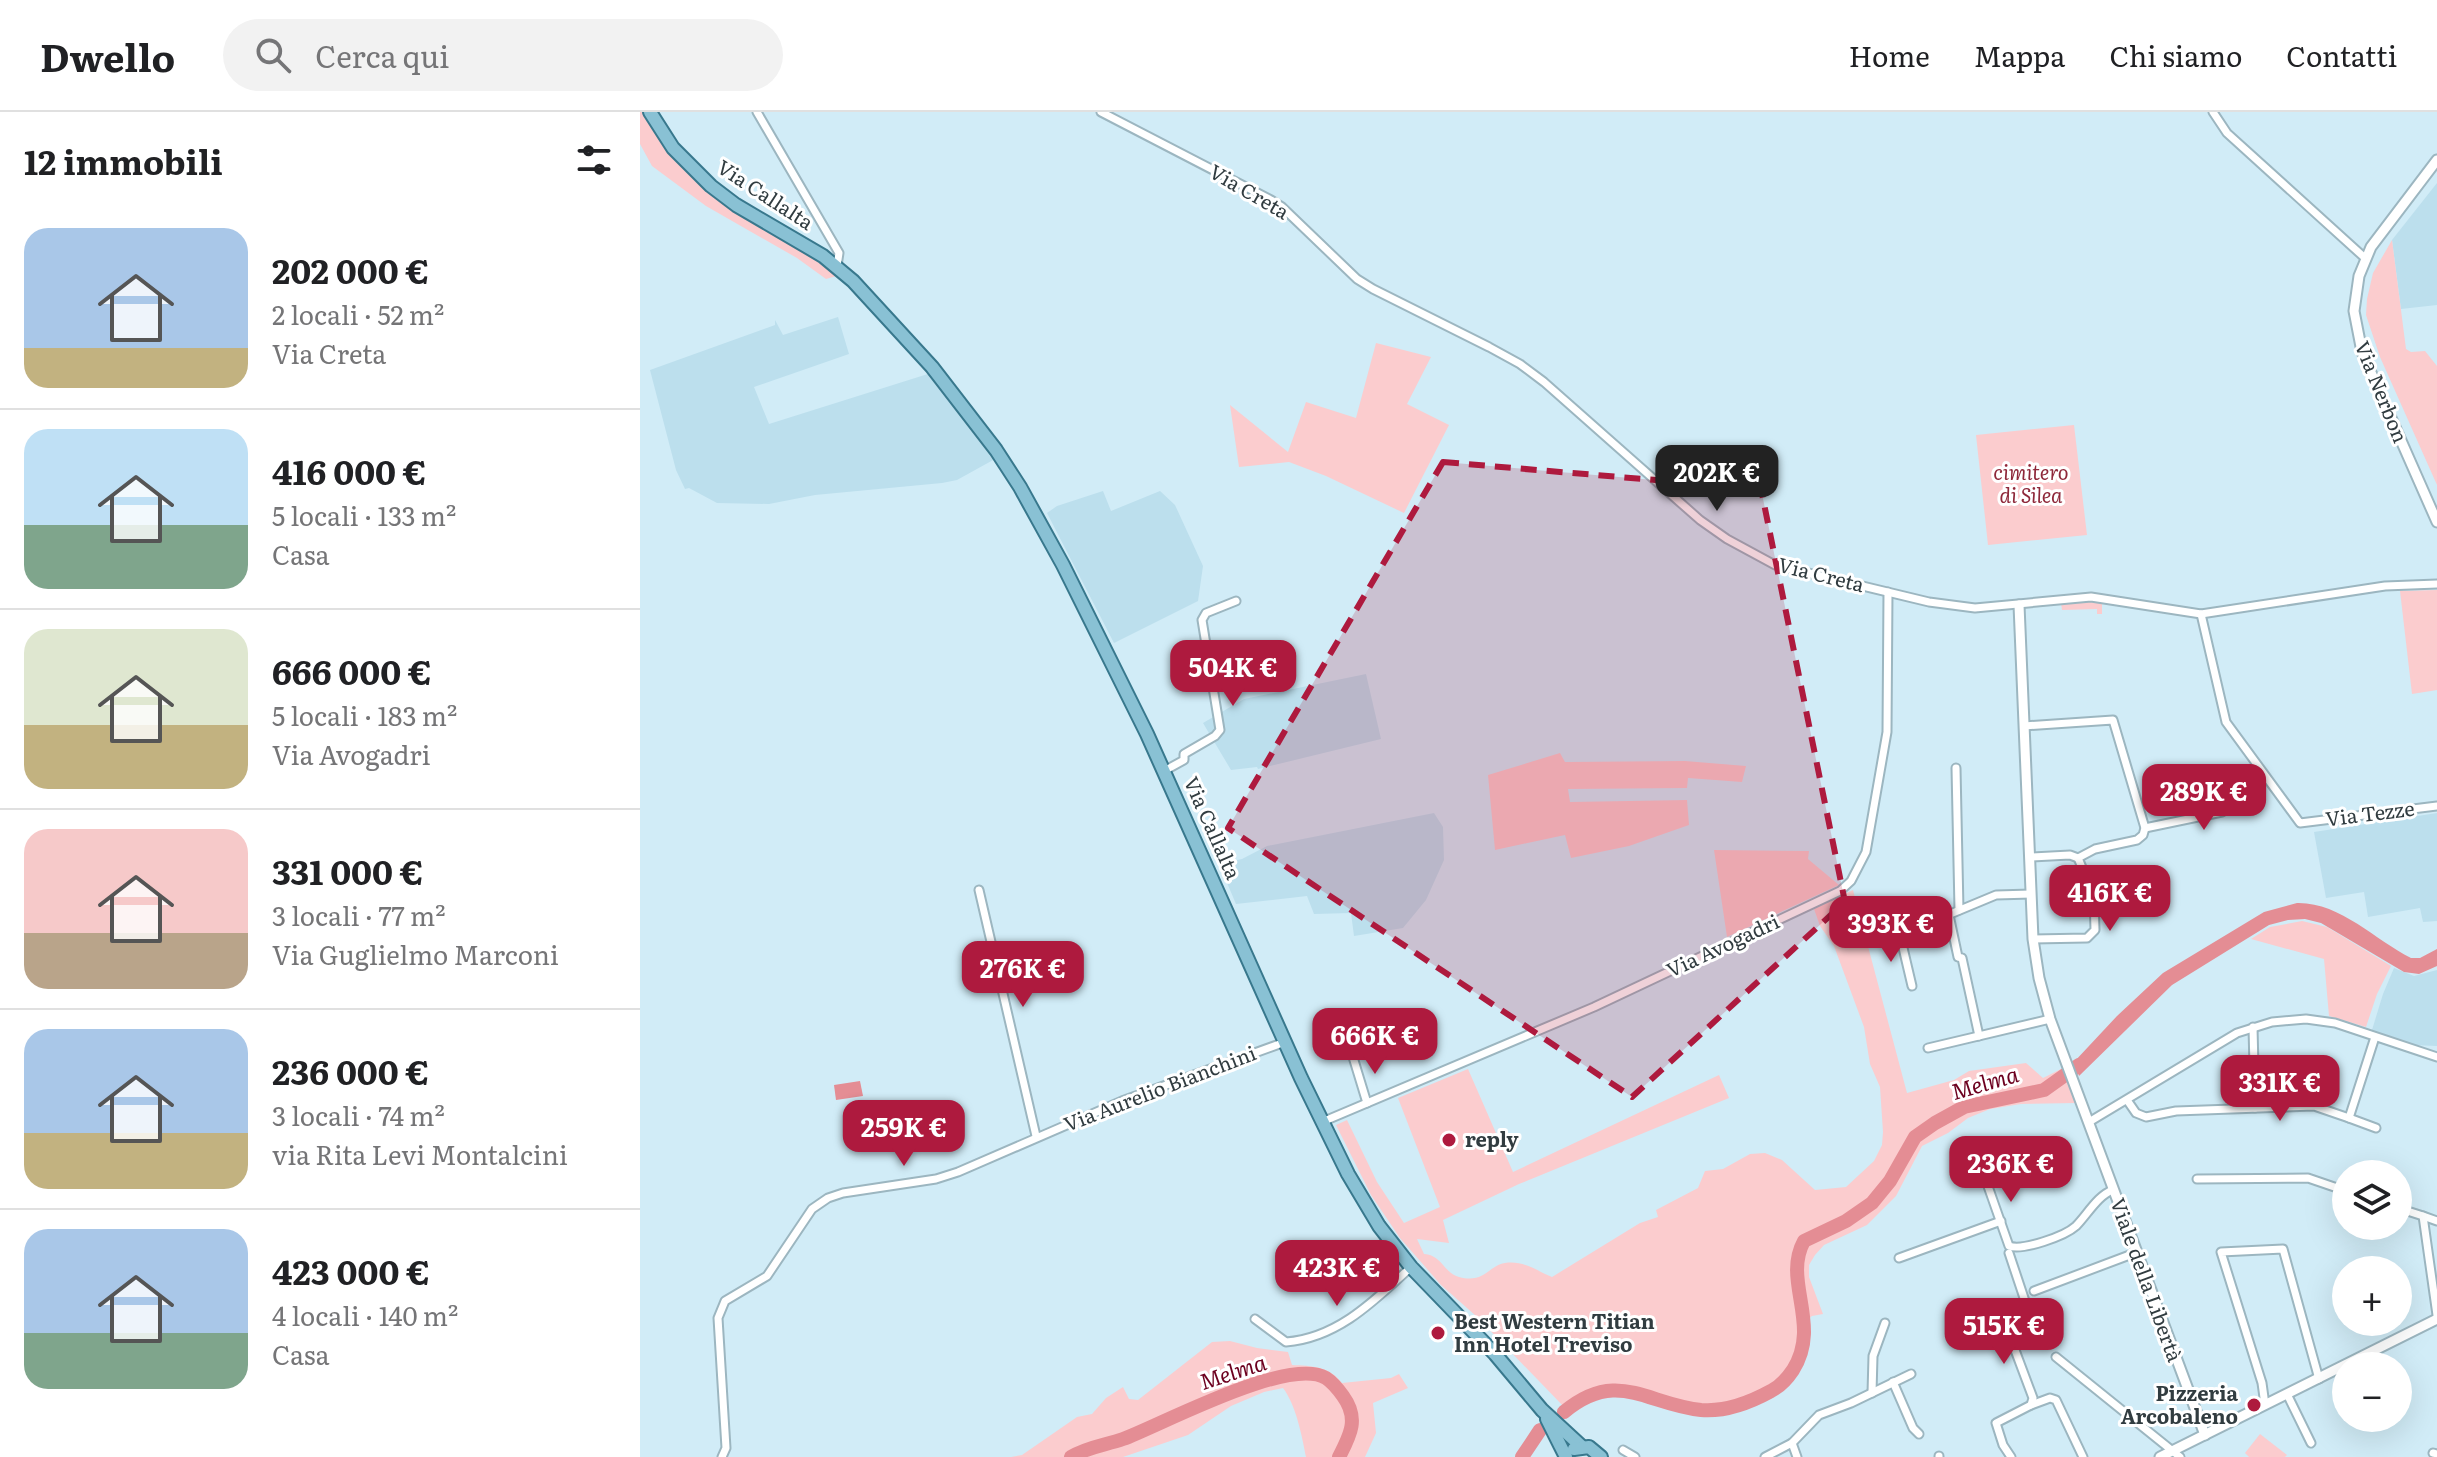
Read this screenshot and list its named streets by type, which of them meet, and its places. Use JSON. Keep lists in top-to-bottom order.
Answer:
{
  "streets": {
    "main road": ["Via Callalta"],
    "street": [
      "Via Creta",
      "Via Nerbon",
      "Via Tezze",
      "Via Avogadri",
      "Via Aurelio Bianchini",
      "Viale della Libertà"
    ]
  },
  "crossings": [
    ["Via Creta", "Via Tezze"],
    ["Via Creta", "Via Avogadri"],
    ["Via Creta", "Viale della Libertà"],
    ["Via Callalta", "Via Avogadri"],
    ["Via Callalta", "Via Aurelio Bianchini"]
  ],
  "water": ["Melma"],
  "parks": ["cimitero di Silea"],
  "places": ["reply", "Best Western Titian Inn Hotel Treviso", "Pizzeria Arcobaleno"],
  "page": {
    "header": "Dwello",
    "search": "Cerca qui",
    "nav": [
      "Home",
      "Mappa",
      "Chi siamo",
      "Contatti"
    ],
    "heading": "12 immobili",
    "list": [
      {
        "name": "202 000 €",
        "note": "2 locali · 52 m² · Via Creta"
      },
      {
        "name": "416 000 €",
        "note": "5 locali · 133 m² · Casa"
      },
      {
        "name": "666 000 €",
        "note": "5 locali · 183 m² · Via Avogadri"
      },
      {
        "name": "331 000 €",
        "note": "3 locali · 77 m² · Via Guglielmo Marconi"
      },
      {
        "name": "236 000 €",
        "note": "3 locali · 74 m² · via Rita Levi Montalcini"
      },
      {
        "name": "423 000 €",
        "note": "4 locali · 140 m² · Casa"
      }
    ],
    "price": [
      "202K €",
      "504K €",
      "289K €",
      "416K €",
      "393K €",
      "276K €",
      "666K €",
      "331K €",
      "259K €",
      "236K €",
      "423K €",
      "515K €"
    ],
    "map_buttons": ["+", "−"]
  }
}
